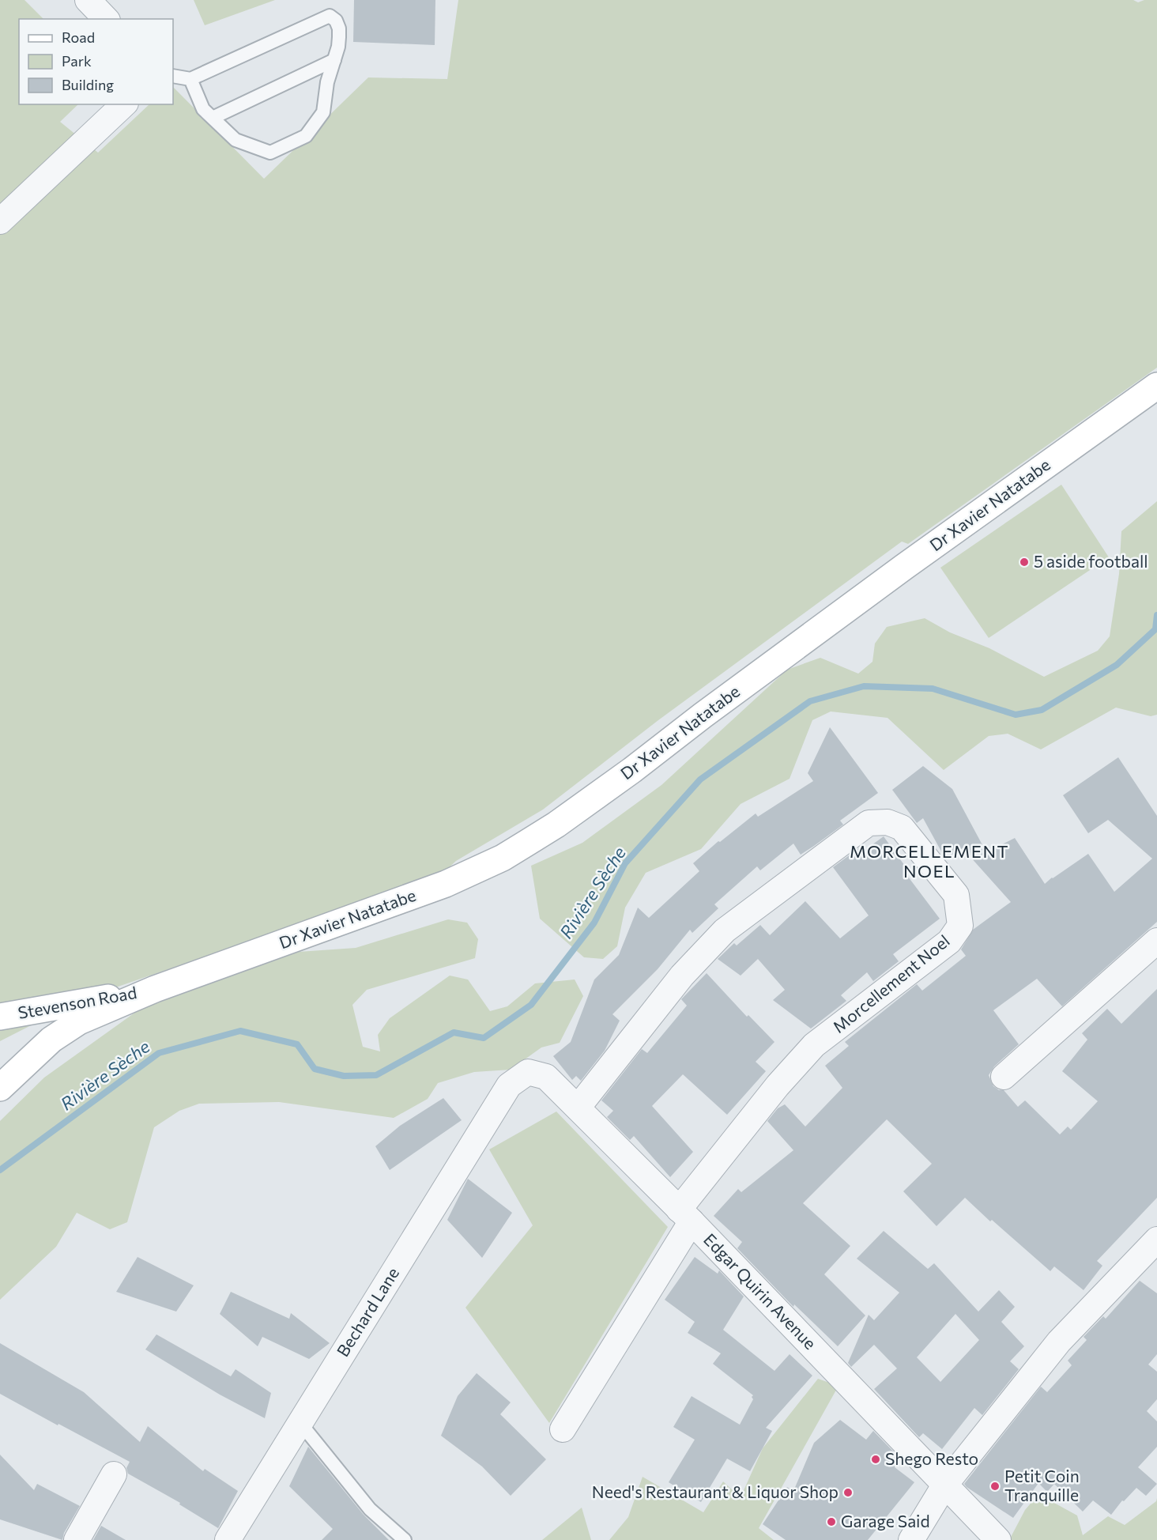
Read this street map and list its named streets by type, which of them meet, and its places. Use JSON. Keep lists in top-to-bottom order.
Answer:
{
  "streets": {
    "main road": ["Dr Xavier Natatabe", "Stevenson Road"],
    "street": ["Morcellement Noel", "Edgar Quirin Avenue", "Bechard Lane"]
  },
  "crossings": [
    ["Dr Xavier Natatabe", "Stevenson Road"],
    ["Morcellement Noel", "Edgar Quirin Avenue"],
    ["Edgar Quirin Avenue", "Bechard Lane"]
  ],
  "districts": ["MORCELLEMENT NOEL"],
  "water": ["Rivière Sèche"],
  "places": [
    "5 aside football",
    "Shego Resto",
    "Petit Coin Tranquille",
    "Need's Restaurant & Liquor Shop",
    "Garage Said"
  ],
  "legend": ["Road", "Park", "Building"]
}
